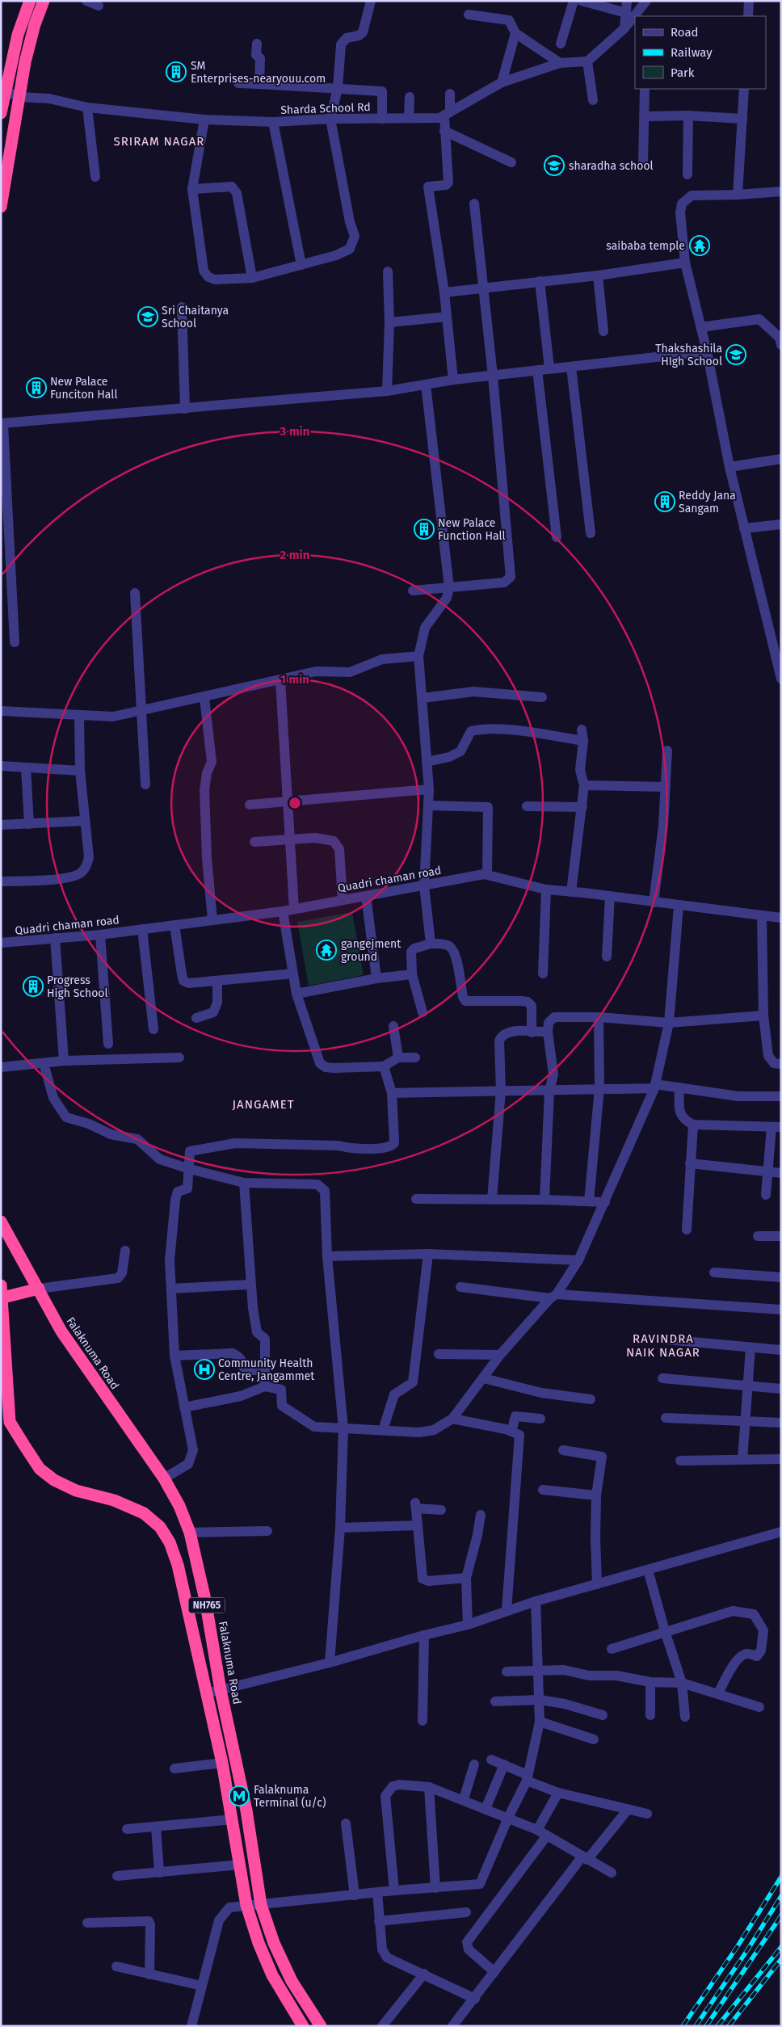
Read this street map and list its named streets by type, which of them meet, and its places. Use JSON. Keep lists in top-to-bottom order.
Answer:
{
  "streets": {
    "highway": ["Falaknuma Road", "NH765"],
    "street": ["Sharda School Rd", "Quadri chaman road"]
  },
  "districts": ["SRIRAM NAGAR", "JANGAMET", "RAVINDRA NAIK NAGAR"],
  "places": {
    "building": [
      "SM Enterprises-nearyouu.com",
      "New Palace Funciton Hall",
      "Reddy Jana Sangam",
      "New Palace Function Hall",
      "Progress High School"
    ],
    "school or university": ["sharadha school", "Sri Chaitanya School", "Thakshashila HIgh School"],
    "temple": ["saibaba temple", "gangejment ground"],
    "hospital": ["Community Health Centre, Jangammet"],
    "metro station": ["Falaknuma Terminal (u/c)"]
  },
  "legend": ["Road", "Railway", "Park"],
  "rings": ["3 min", "2 min", "1 min"]
}
